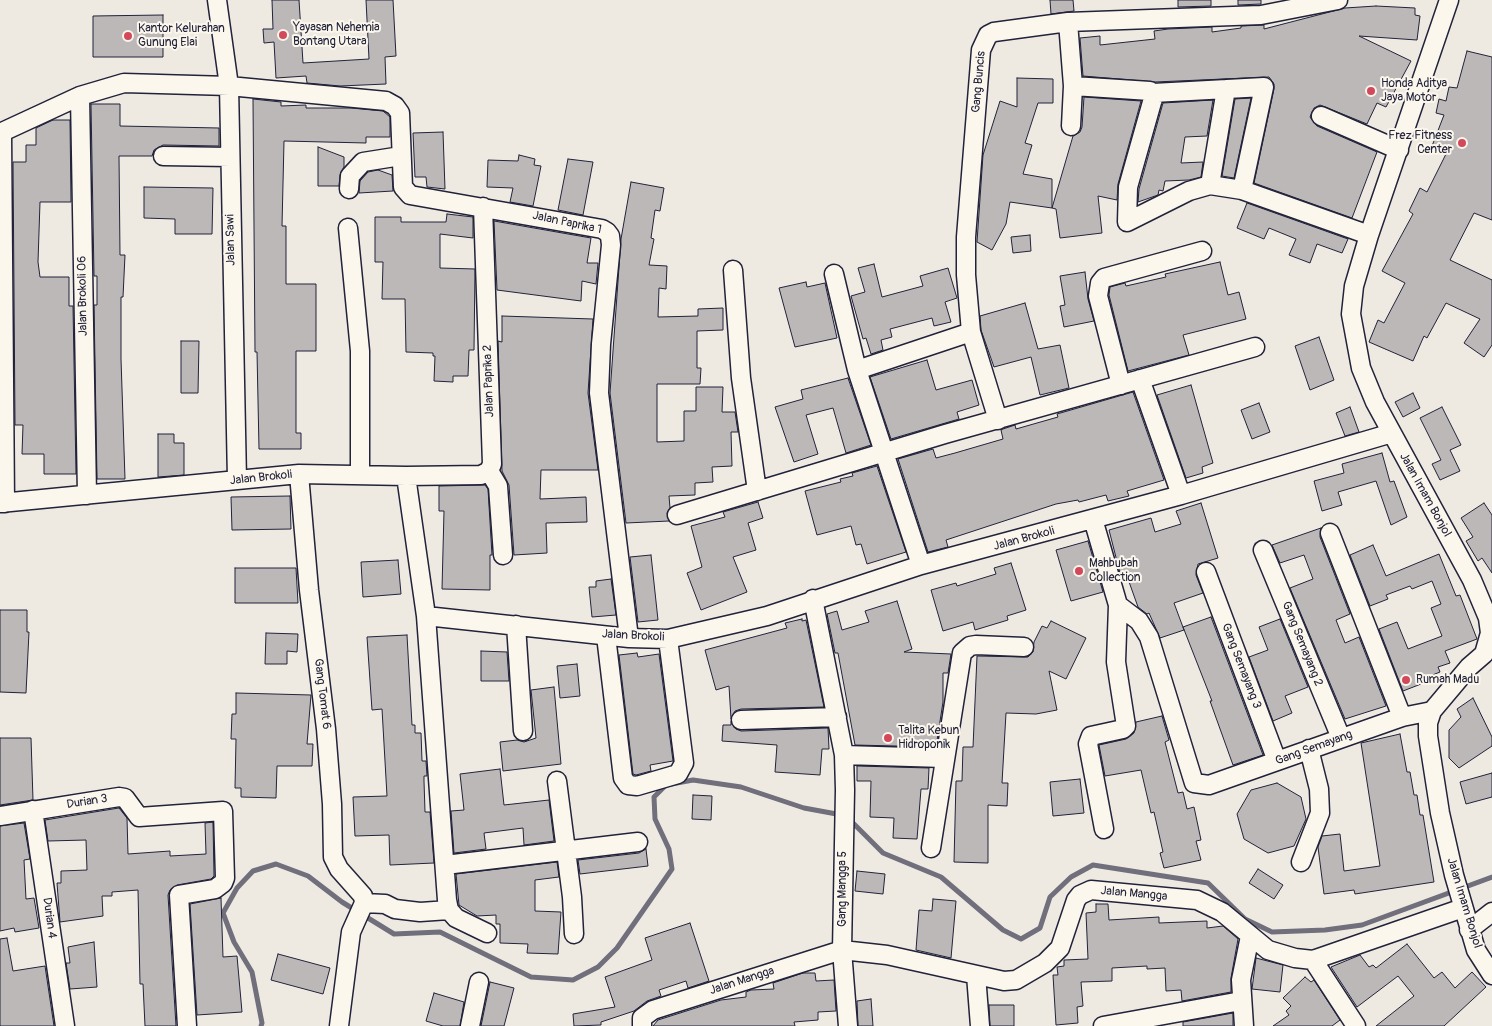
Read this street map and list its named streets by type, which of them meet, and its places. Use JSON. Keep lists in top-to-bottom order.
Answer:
{
  "streets": {
    "street": [
      "Gang Buncis",
      "Jalan Paprika 1",
      "Jalan Sawi",
      "Jalan Brokoli 06",
      "Jalan Paprika 2",
      "Jalan Brokoli",
      "Jalan Imam Bonjol",
      "Gang Semayang 2",
      "Gang Semayang 3",
      "Gang Tomat 6",
      "Gang Semayang",
      "Durian 3",
      "Gang Mangga 5",
      "Jalan Mangga",
      "Durian 4"
    ]
  },
  "crossings": [
    ["Jalan Paprika 1", "Jalan Sawi"],
    ["Jalan Paprika 1", "Jalan Brokoli 06"],
    ["Jalan Paprika 1", "Jalan Paprika 2"],
    ["Jalan Paprika 1", "Jalan Brokoli"],
    ["Jalan Sawi", "Jalan Brokoli"],
    ["Jalan Brokoli 06", "Jalan Brokoli"],
    ["Jalan Brokoli", "Jalan Imam Bonjol"],
    ["Jalan Brokoli", "Gang Tomat 6"],
    ["Jalan Brokoli", "Gang Mangga 5"],
    ["Jalan Imam Bonjol", "Gang Semayang"],
    ["Jalan Imam Bonjol", "Jalan Mangga"],
    ["Gang Semayang 2", "Gang Semayang"],
    ["Gang Semayang 3", "Gang Semayang"],
    ["Durian 3", "Durian 4"],
    ["Gang Mangga 5", "Jalan Mangga"]
  ],
  "places": [
    "Yayasan Nehemia Bontang Utara",
    "Kantor Kelurahan Gunung Elai",
    "Honda Aditya Jaya Motor",
    "Frez Fitness Center",
    "Mahbubah Collection",
    "Rumah Madu",
    "Talita Kebun Hidroponik"
  ]
}
